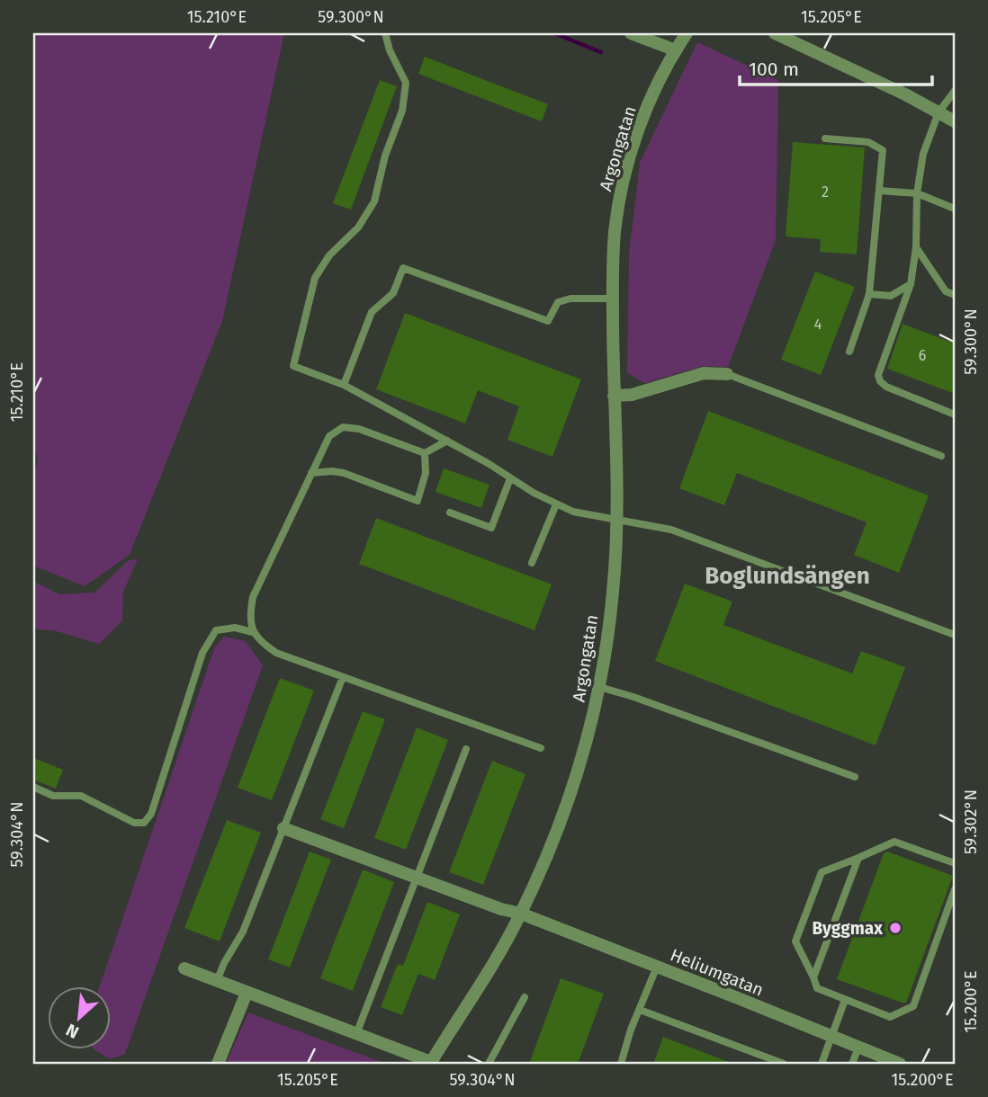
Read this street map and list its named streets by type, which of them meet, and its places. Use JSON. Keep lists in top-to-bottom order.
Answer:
{
  "streets": {
    "street": ["Argongatan", "Heliumgatan"]
  },
  "crossings": [
    ["Argongatan", "Heliumgatan"]
  ],
  "districts": ["Boglundsängen"],
  "places": ["Byggmax"],
  "house_numbers": ["2", "4", "6"],
  "scale_bar": "100 m",
  "north": "bottom left",
  "coordinates": [
    "15.210°E",
    "59.300°N",
    "15.205°E",
    "59.302°N",
    "59.304°N",
    "15.200°E"
  ]
}
